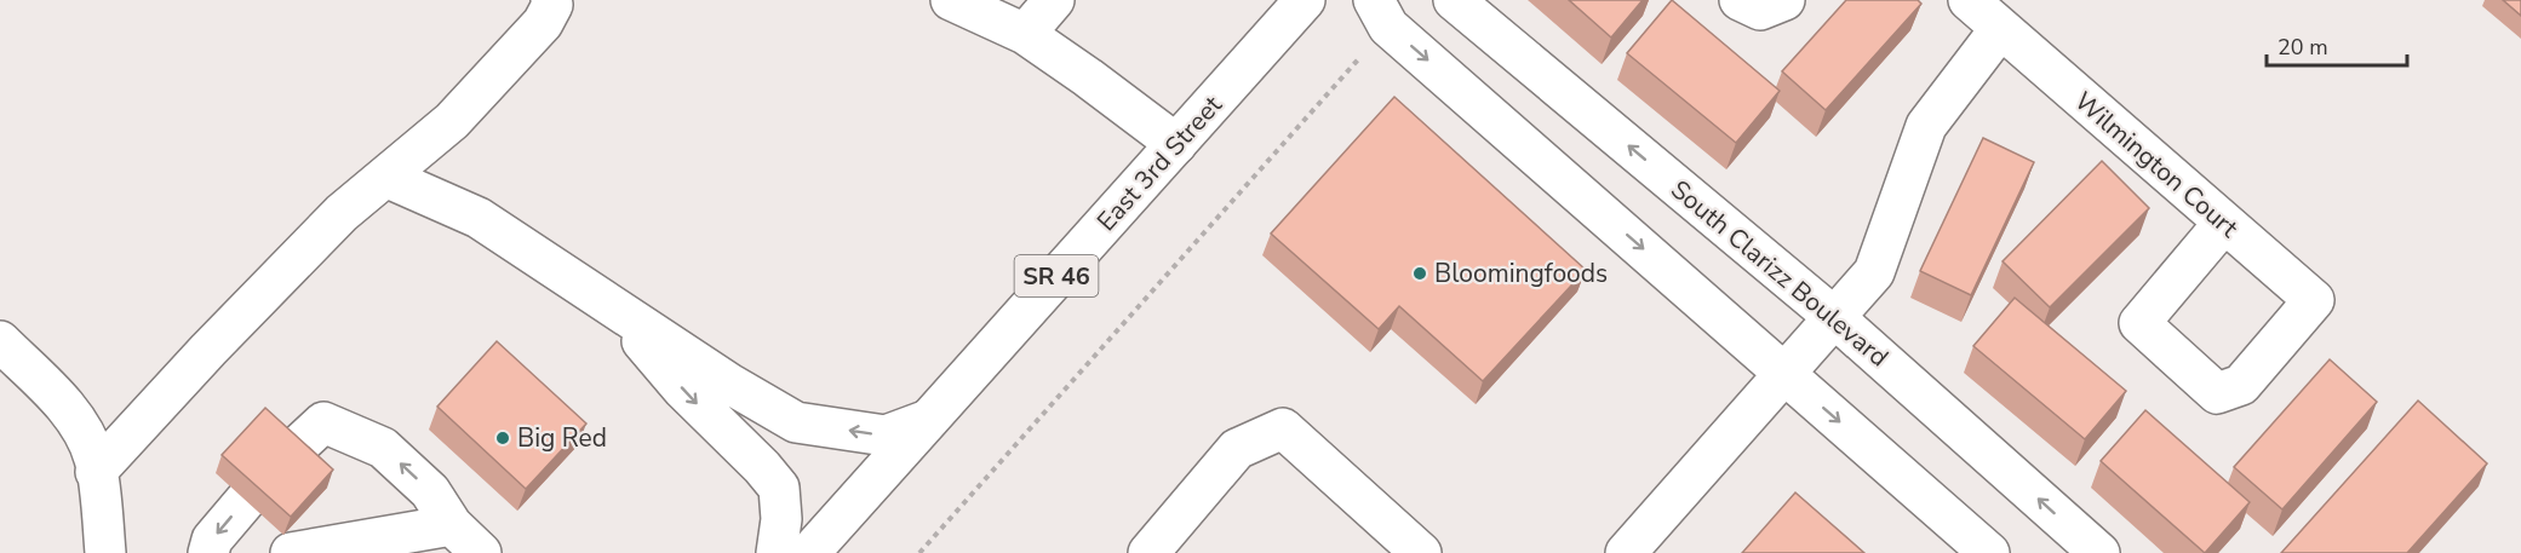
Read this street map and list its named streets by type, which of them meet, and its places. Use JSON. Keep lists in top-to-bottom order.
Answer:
{
  "streets": {
    "main road": [
      "East 3rd Street",
      "Wilmington Court",
      "South Clarizz Boulevard",
      "SR 46"
    ]
  },
  "places": ["Bloomingfoods", "Big Red"],
  "scale_bar": "20 m"
}
